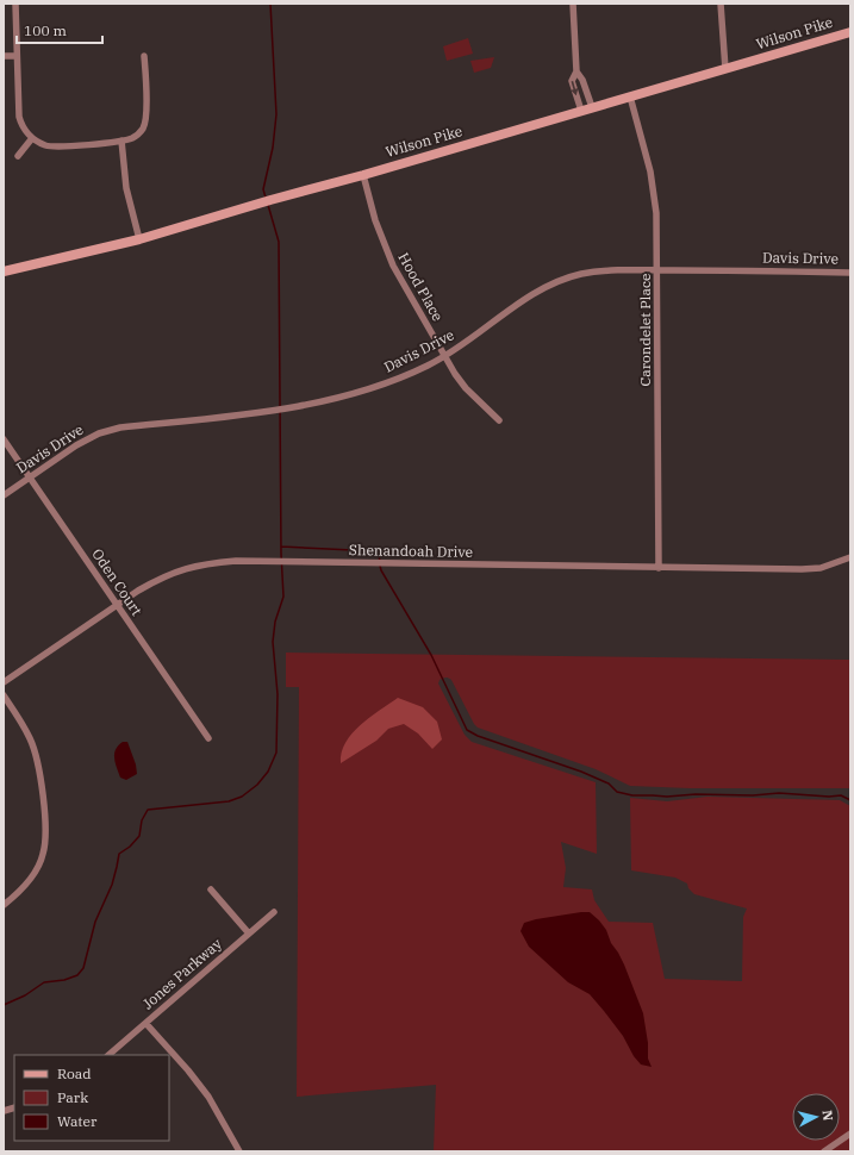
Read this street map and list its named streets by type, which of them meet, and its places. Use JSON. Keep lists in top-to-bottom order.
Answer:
{
  "streets": {
    "main road": ["Wilson Pike"],
    "street": [
      "Davis Drive",
      "Hood Place",
      "Carondelet Place",
      "Shenandoah Drive",
      "Oden Court",
      "Jones Parkway"
    ]
  },
  "crossings": [
    ["Wilson Pike", "Hood Place"],
    ["Wilson Pike", "Carondelet Place"],
    ["Davis Drive", "Hood Place"],
    ["Davis Drive", "Carondelet Place"],
    ["Davis Drive", "Oden Court"],
    ["Carondelet Place", "Shenandoah Drive"],
    ["Shenandoah Drive", "Oden Court"]
  ],
  "legend": ["Road", "Park", "Water"],
  "scale_bar": "100 m",
  "north": "right"
}
